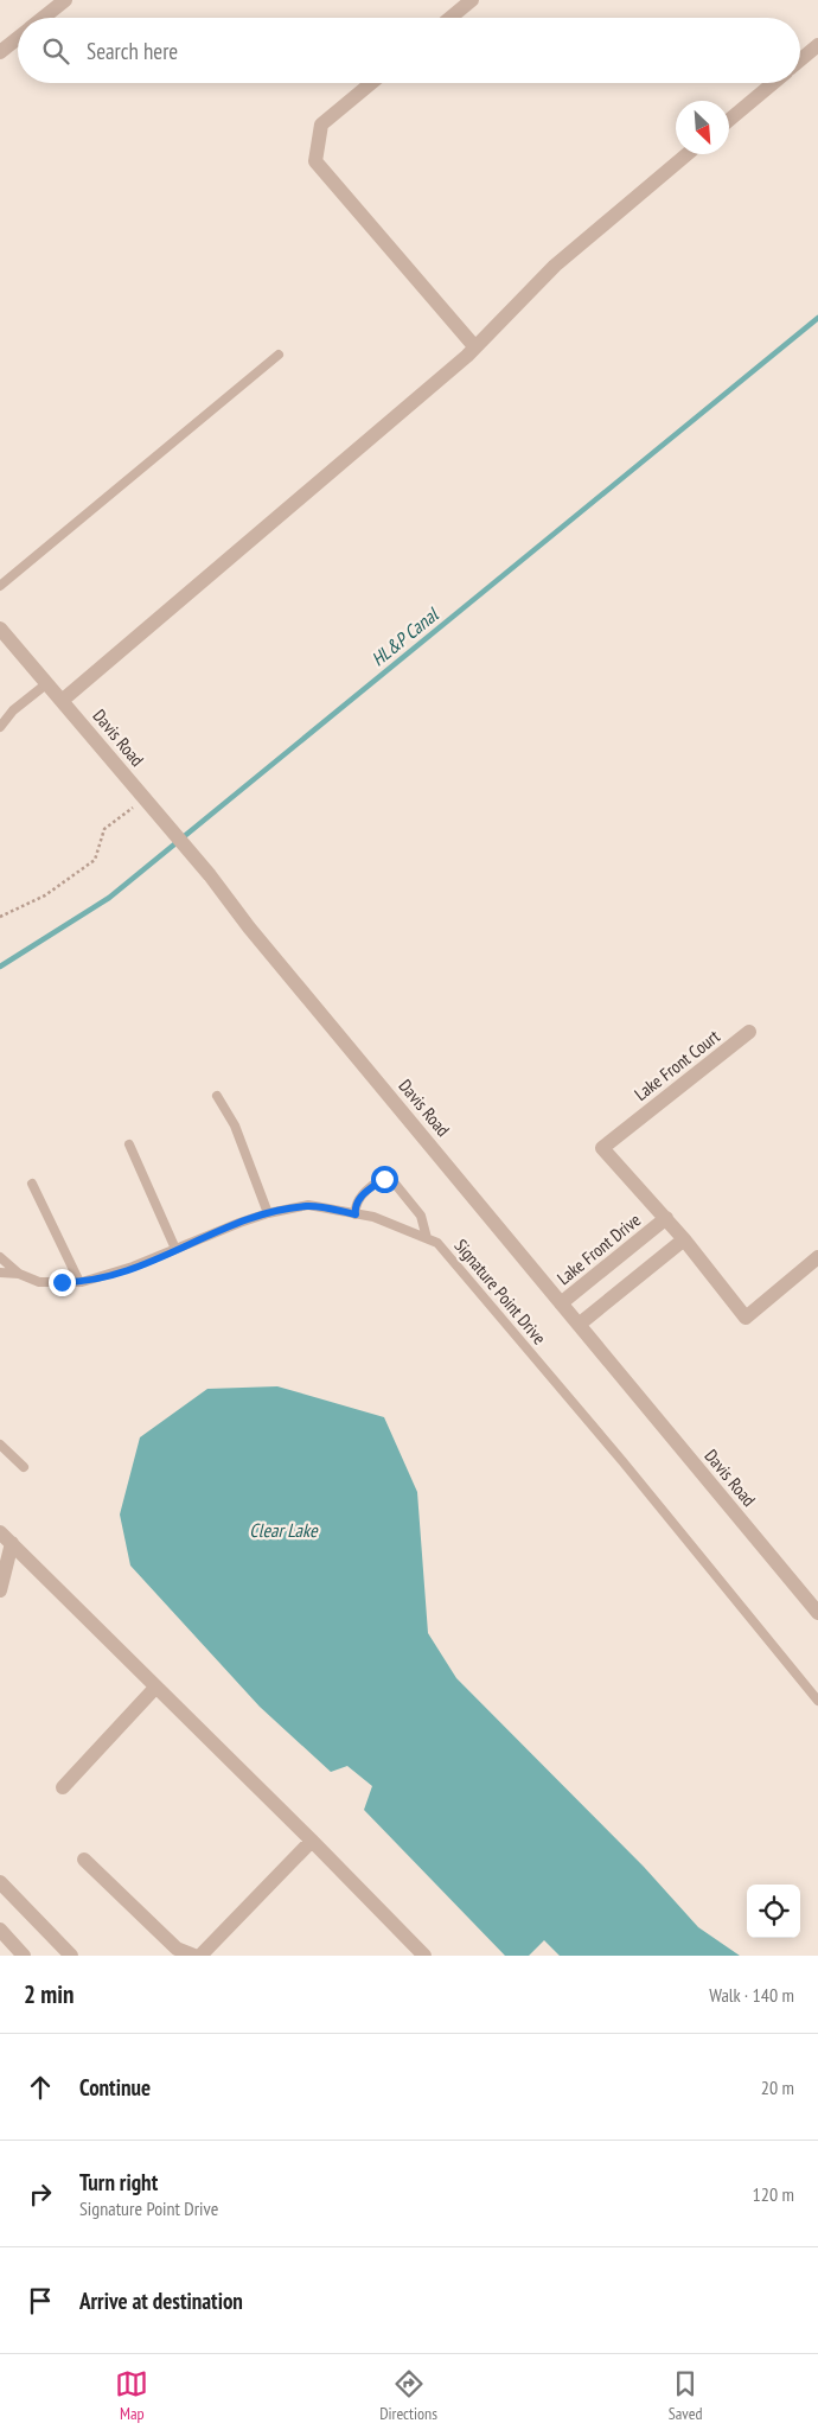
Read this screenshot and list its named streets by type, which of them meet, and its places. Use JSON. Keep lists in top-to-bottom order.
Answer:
{
  "streets": {
    "street": ["Davis Road", "Lake Front Court", "Lake Front Drive"],
    "lane": ["Signature Point Drive"]
  },
  "crossings": [
    ["Davis Road", "Lake Front Drive"],
    ["Lake Front Court", "Lake Front Drive"]
  ],
  "water": ["HL&P Canal", "Clear Lake"],
  "north": "bottom right",
  "page": {
    "search": "Search here",
    "heading": ["2 min", "Walk · 140 m"],
    "list": [
      ["Continue", "20 m"],
      ["Turn right", "Signature Point Drive", "120 m"],
      "Arrive at destination"
    ],
    "nav": ["Map", "Directions", "Saved"]
  }
}
